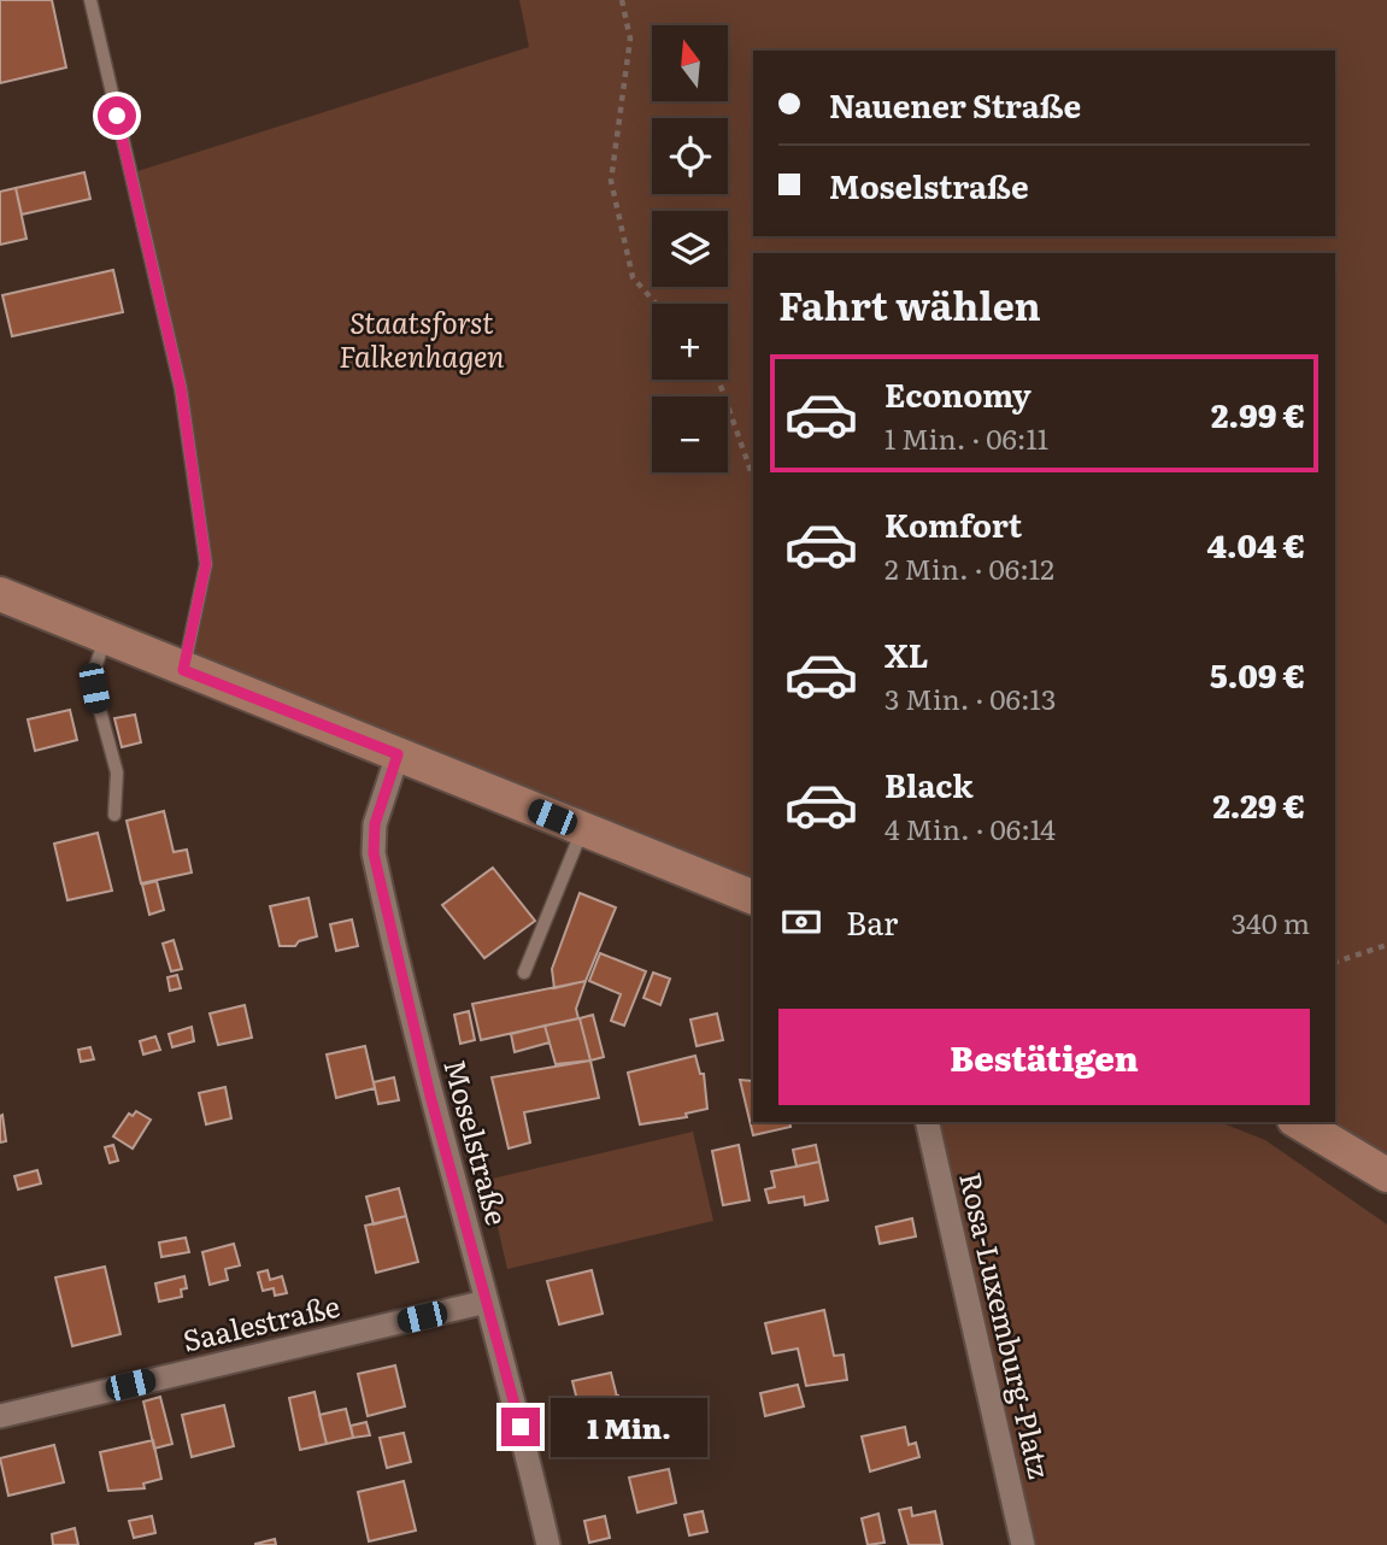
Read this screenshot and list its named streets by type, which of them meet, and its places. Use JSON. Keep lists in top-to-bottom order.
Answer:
{
  "streets": {
    "street": ["Moselstraße", "Saalestraße", "Rosa-Luxemburg-Platz"]
  },
  "crossings": [
    ["Moselstraße", "Saalestraße"]
  ],
  "parks": ["Staatsforst Falkenhagen"],
  "north": "top",
  "page": {
    "map_buttons": ["+", "−"],
    "banner": ["Nauener Straße", "Moselstraße"],
    "heading": "Fahrt wählen",
    "list": [
      {
        "name": "Economy",
        "note": "1 Min. · 06:11",
        "value": "2.99 €"
      },
      {
        "name": "Komfort",
        "note": "2 Min. · 06:12",
        "value": "4.04 €"
      },
      {
        "name": "XL",
        "note": "3 Min. · 06:13",
        "value": "5.09 €"
      },
      {
        "name": "Black",
        "note": "4 Min. · 06:14",
        "value": "2.29 €"
      }
    ],
    "pay": ["Bar", "340 m"],
    "buttons": "Bestätigen",
    "bubble": "1 Min."
  }
}
